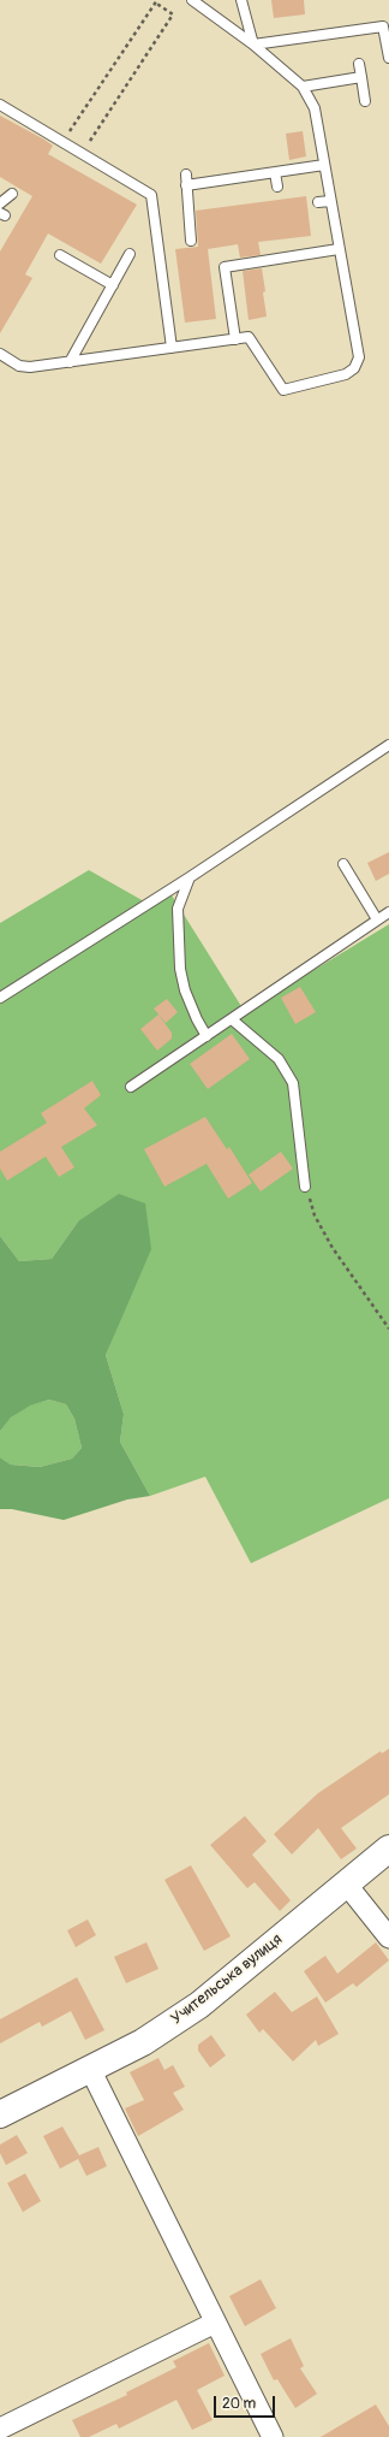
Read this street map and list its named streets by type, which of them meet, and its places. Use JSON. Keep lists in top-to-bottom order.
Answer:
{
  "streets": {
    "main road": ["Учительська вулиця"]
  },
  "scale_bar": "20 m"
}
